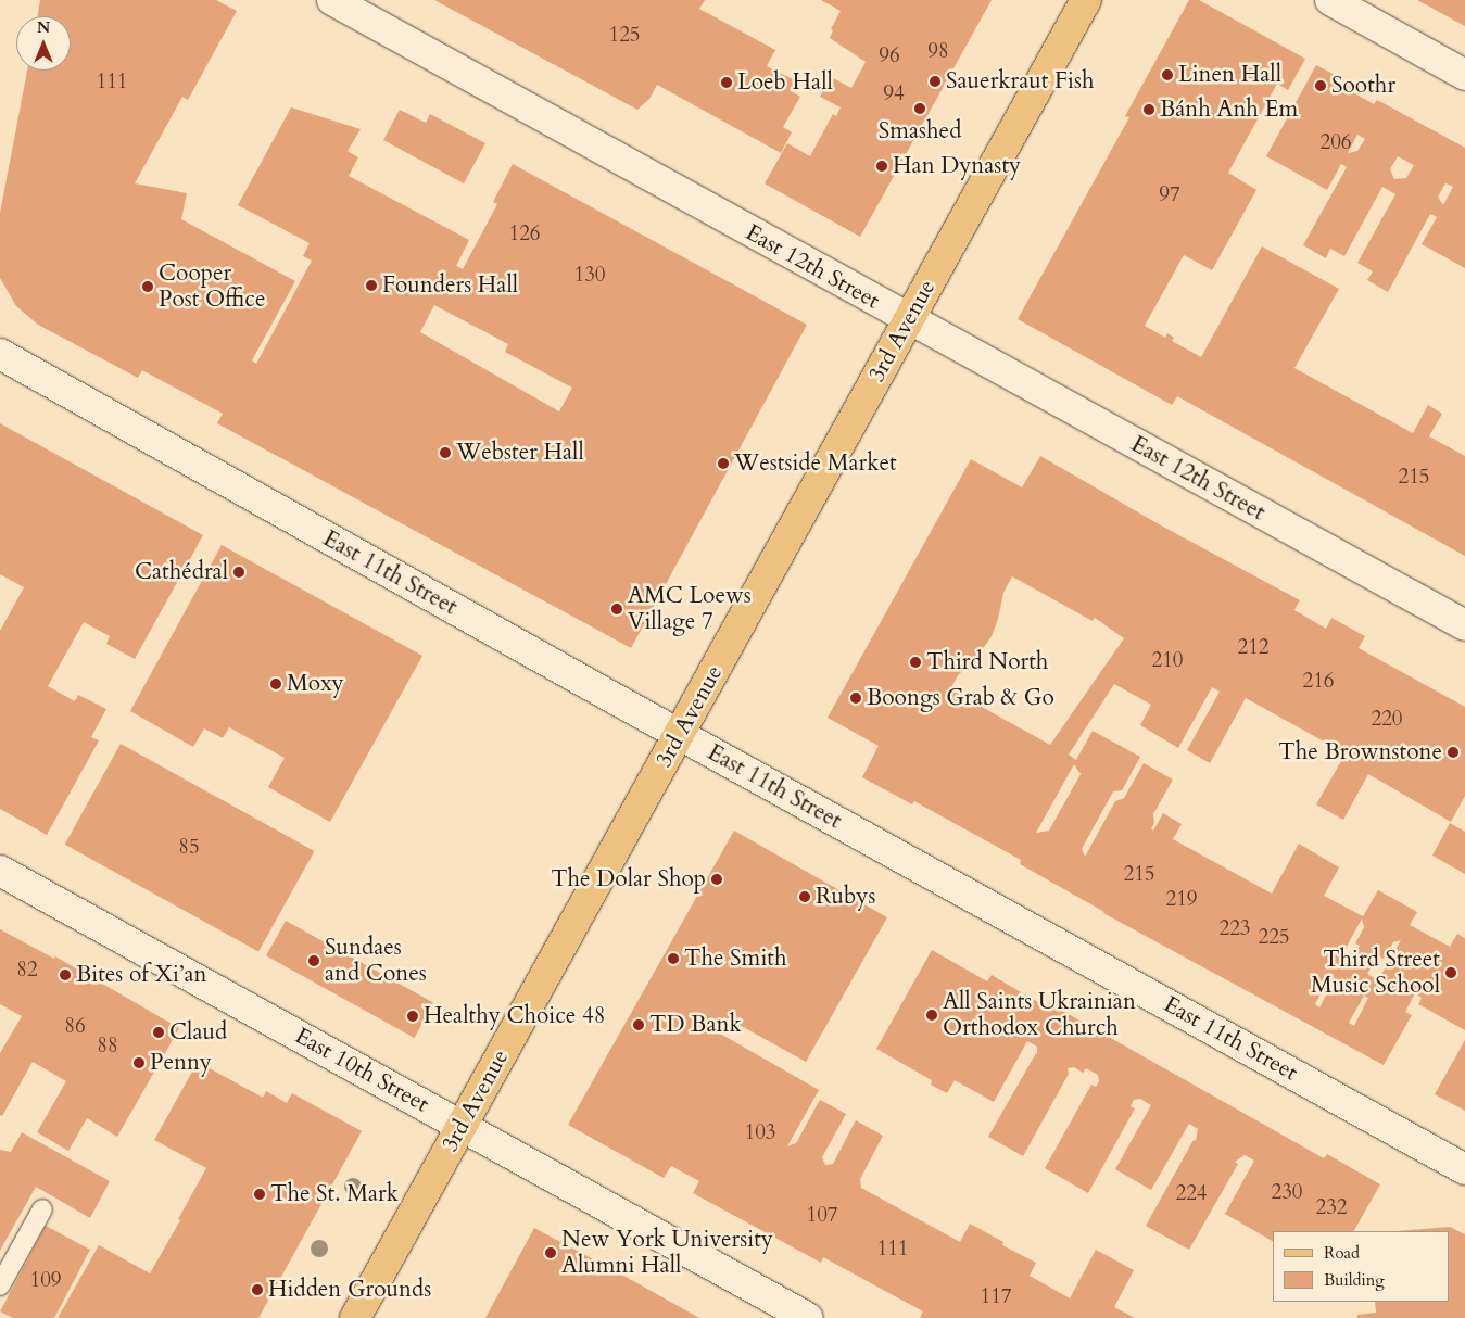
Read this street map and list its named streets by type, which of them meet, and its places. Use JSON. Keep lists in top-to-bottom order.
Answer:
{
  "streets": {
    "main road": ["3rd Avenue"],
    "street": ["East 12th Street", "East 11th Street", "East 10th Street"]
  },
  "crossings": [
    ["East 12th Street", "3rd Avenue"],
    ["3rd Avenue", "East 11th Street"],
    ["3rd Avenue", "East 10th Street"]
  ],
  "places": [
    "Linen Hall",
    "Sauerkraut Fish",
    "Loeb Hall",
    "Soothr",
    "Smashed",
    "Bánh Anh Em",
    "Han Dynasty",
    "Founders Hall",
    "Cooper Post Office",
    "Webster Hall",
    "Westside Market",
    "Cathédral",
    "AMC Loews Village 7",
    "Third North",
    "Moxy",
    "Boongs Grab & Go",
    "The Brownstone",
    "The Dolar Shop",
    "Rubys",
    "The Smith",
    "Sundaes and Cones",
    "Third Street Music School",
    "Bites of Xi’an",
    "All Saints Ukrainian Orthodox Church",
    "Healthy Choice 48",
    "TD Bank",
    "Claud",
    "Penny",
    "The St. Mark",
    "New York University Alumni Hall",
    "Hidden Grounds"
  ],
  "house_numbers": [
    "125",
    "98",
    "96",
    "111",
    "94",
    "206",
    "97",
    "126",
    "130",
    "215",
    "212",
    "210",
    "216",
    "220",
    "85",
    "215",
    "219",
    "223",
    "225",
    "82",
    "86",
    "88",
    "103",
    "230",
    "224",
    "232",
    "107",
    "111",
    "109",
    "117"
  ],
  "legend": ["Road", "Building"],
  "north": "top"
}
